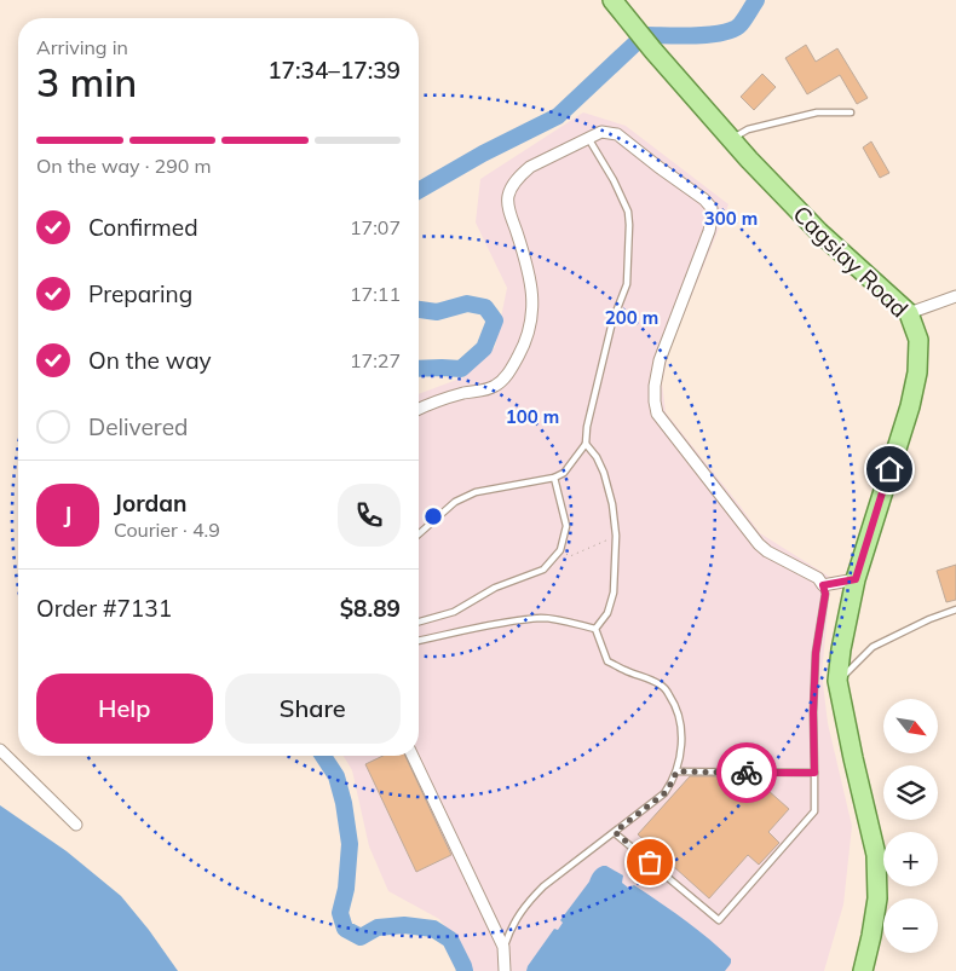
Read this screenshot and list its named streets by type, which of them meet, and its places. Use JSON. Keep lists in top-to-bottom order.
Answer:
{
  "streets": {
    "main road": ["Cagsiay Road"]
  },
  "north": "bottom right",
  "page": {
    "heading": ["3 min", "Arriving in", "17:34–17:39"],
    "panel": [
      "Jordan",
      "Courier · 4.9",
      "Order #7131",
      "$8.89"
    ],
    "bar": "On the way · 290 m",
    "list": [
      ["Confirmed", "17:07"],
      ["Preparing", "17:11"],
      ["On the way", "17:27"],
      "Delivered"
    ],
    "round": "J",
    "buttons": ["Help", "Share"],
    "map_buttons": ["+", "−"]
  },
  "rings": ["300 m", "200 m", "100 m"]
}
